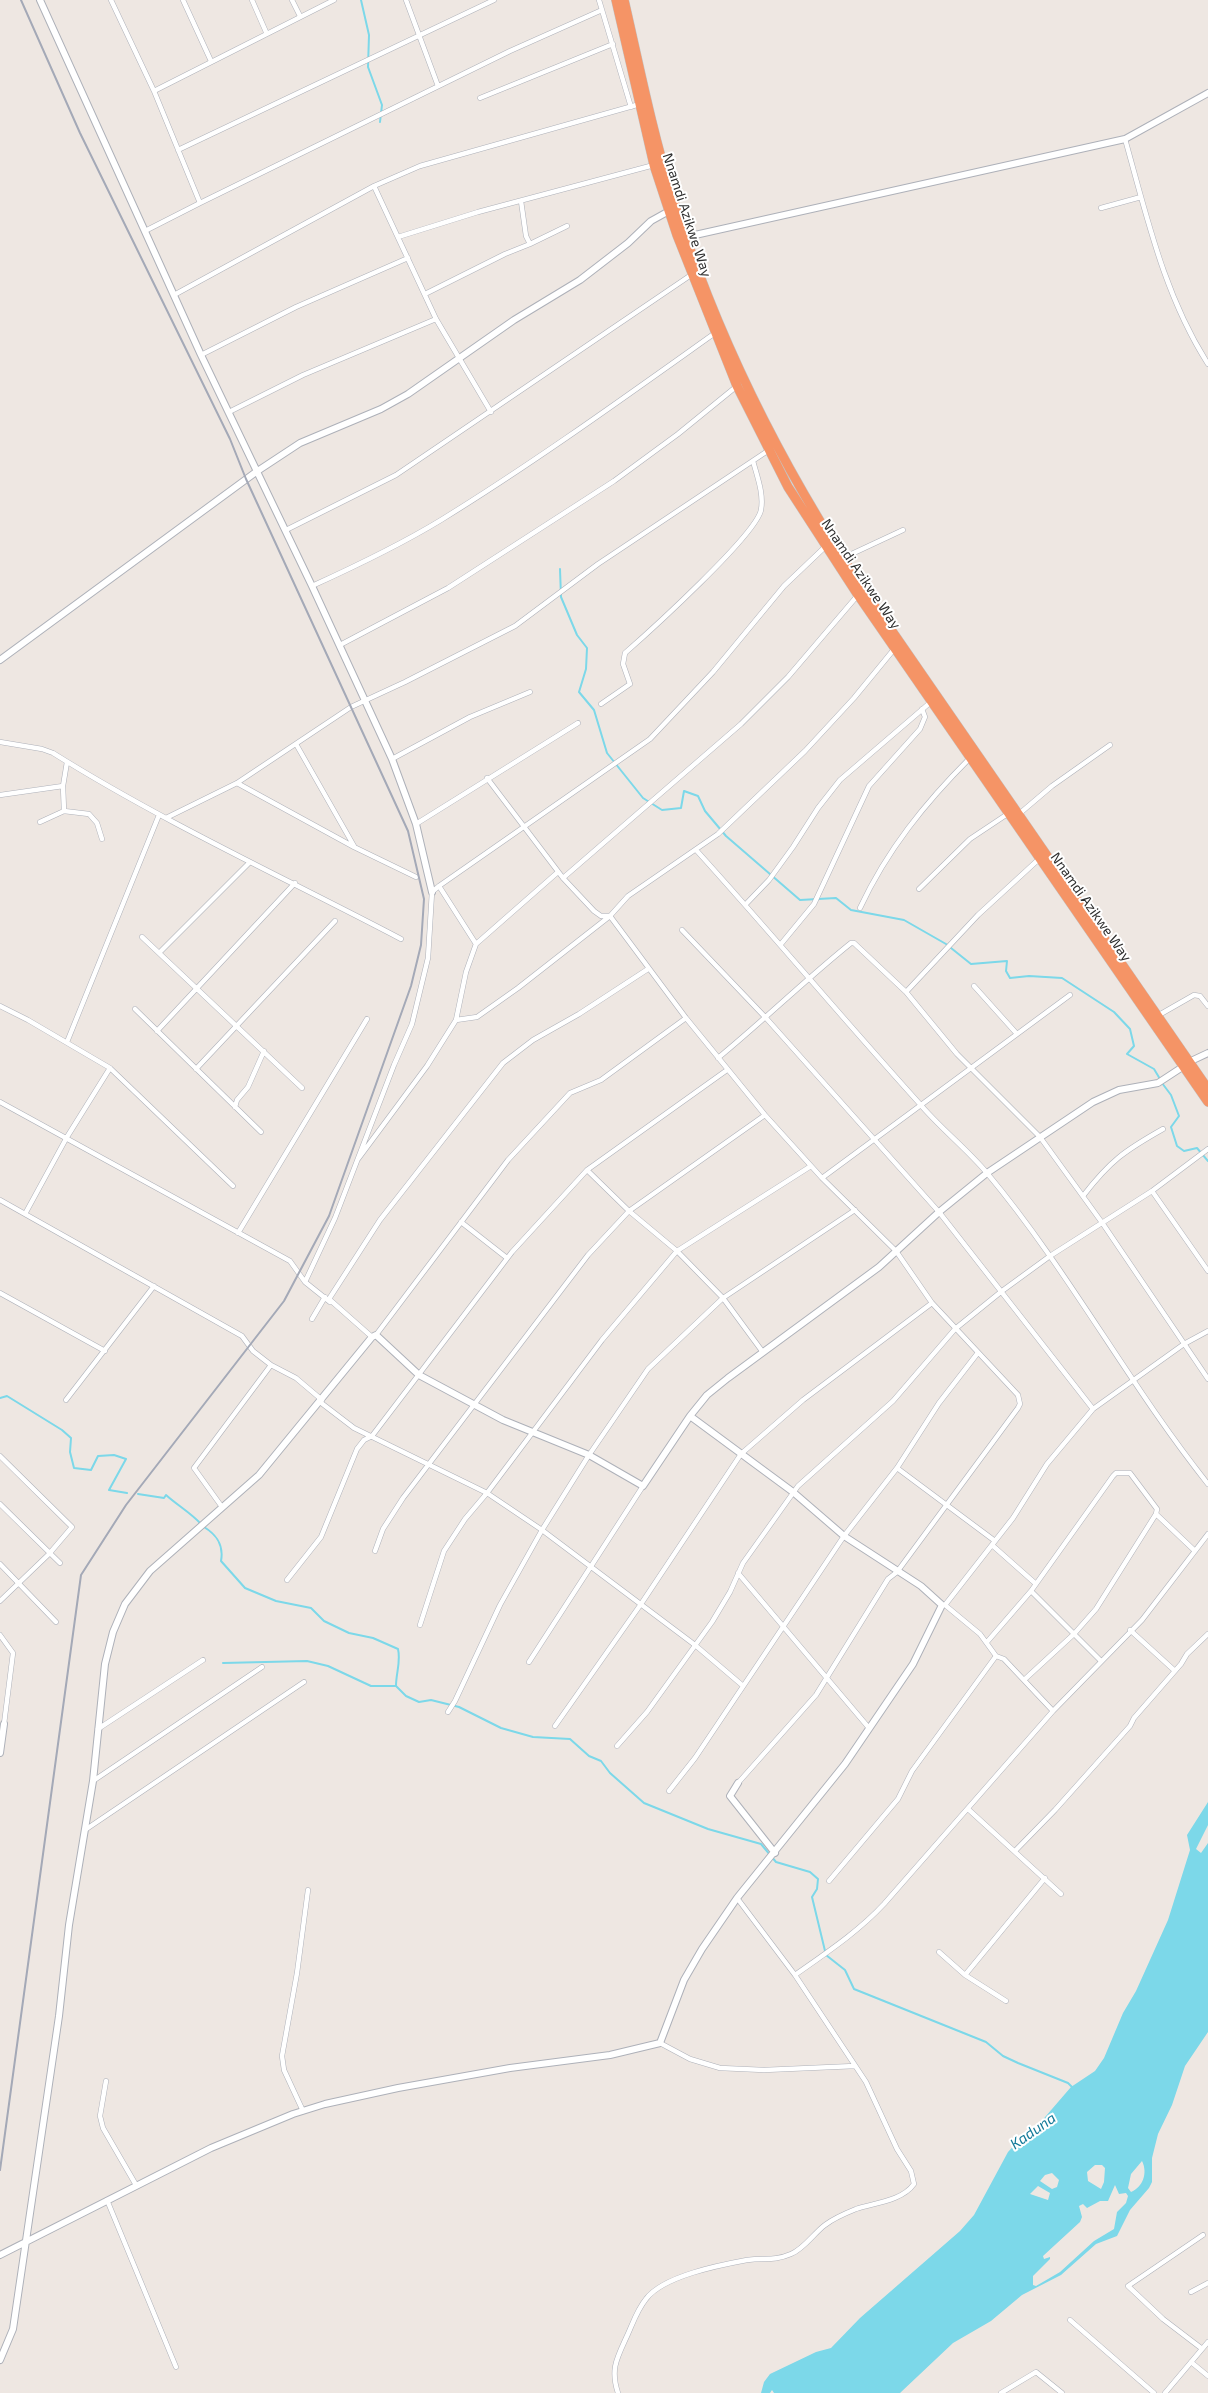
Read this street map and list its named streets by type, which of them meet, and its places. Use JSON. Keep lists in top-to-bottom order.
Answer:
{
  "streets": {
    "highway": ["Nnamdi Azikwe Way"]
  },
  "water": ["Kaduna"]
}
